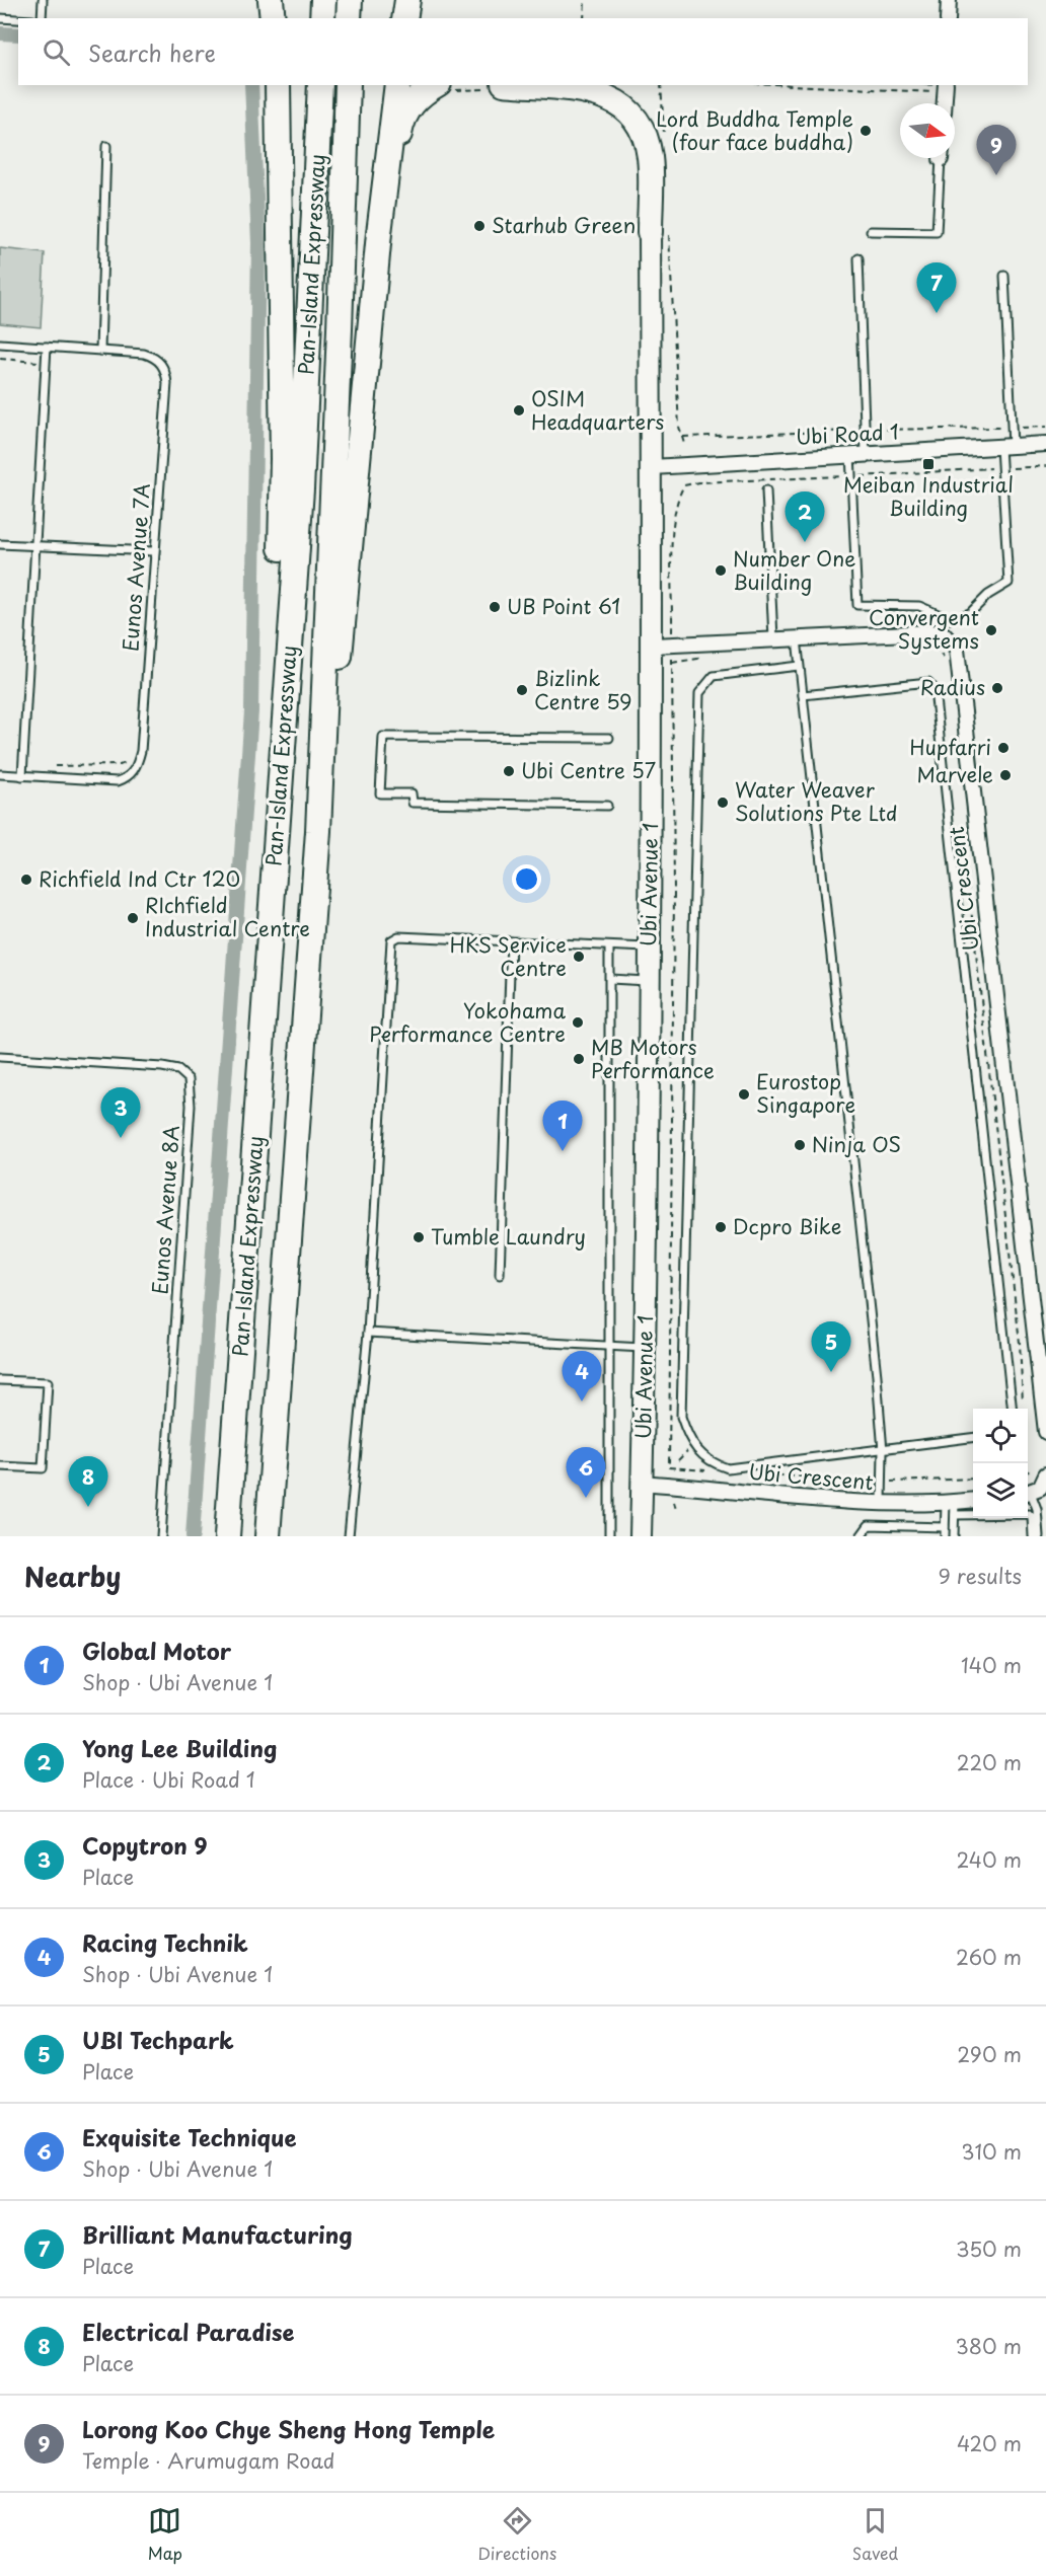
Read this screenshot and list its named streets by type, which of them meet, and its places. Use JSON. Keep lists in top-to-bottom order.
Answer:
{
  "streets": {
    "highway": ["Pan-Island Expressway"],
    "street": ["Ubi Road 1", "Ubi Avenue 1", "Ubi Crescent"],
    "lane": ["Eunos Avenue 7A", "Eunos Avenue 8A"]
  },
  "crossings": [
    ["Ubi Road 1", "Ubi Avenue 1"],
    ["Ubi Avenue 1", "Ubi Crescent"]
  ],
  "places": {
    "other": [
      "Lord Buddha Temple (four face buddha)",
      "Starhub Green",
      "OSIM Headquarters",
      "Number One Building",
      "UB Point 61",
      "Convergent Systems",
      "Radius",
      "Bizlink Centre 59",
      "Hupfarri",
      "Ubi Centre 57",
      "Marvele",
      "Water Weaver Solutions Pte Ltd",
      "Richfield Ind Ctr 120",
      "RIchfield Industrial Centre",
      "HKS Service Centre",
      "Yokohama Performance Centre",
      "MB Motors Performance",
      "Eurostop Singapore",
      "Ninja OS",
      "Dcpro Bike",
      "Tumble Laundry"
    ],
    "transit": ["Meiban Industrial Building"]
  },
  "north": "right",
  "page": {
    "search": "Search here",
    "pins": [
      "9",
      "7",
      "2",
      "3",
      "1",
      "5",
      "4",
      "6",
      "8"
    ],
    "heading": ["Nearby", "9 results"],
    "list": [
      {
        "mark": "1",
        "name": "Global Motor",
        "note": "Shop · Ubi Avenue 1",
        "value": "140 m"
      },
      {
        "mark": "2",
        "name": "Yong Lee Building",
        "note": "Place · Ubi Road 1",
        "value": "220 m"
      },
      {
        "mark": "3",
        "name": "Copytron 9",
        "note": "Place",
        "value": "240 m"
      },
      {
        "mark": "4",
        "name": "Racing Technik",
        "note": "Shop · Ubi Avenue 1",
        "value": "260 m"
      },
      {
        "mark": "5",
        "name": "UBI Techpark",
        "note": "Place",
        "value": "290 m"
      },
      {
        "mark": "6",
        "name": "Exquisite Technique",
        "note": "Shop · Ubi Avenue 1",
        "value": "310 m"
      },
      {
        "mark": "7",
        "name": "Brilliant Manufacturing",
        "note": "Place",
        "value": "350 m"
      },
      {
        "mark": "8",
        "name": "Electrical Paradise",
        "note": "Place",
        "value": "380 m"
      },
      {
        "mark": "9",
        "name": "Lorong Koo Chye Sheng Hong Temple",
        "note": "Temple · Arumugam Road",
        "value": "420 m"
      }
    ],
    "nav": ["Map", "Directions", "Saved"]
  }
}
